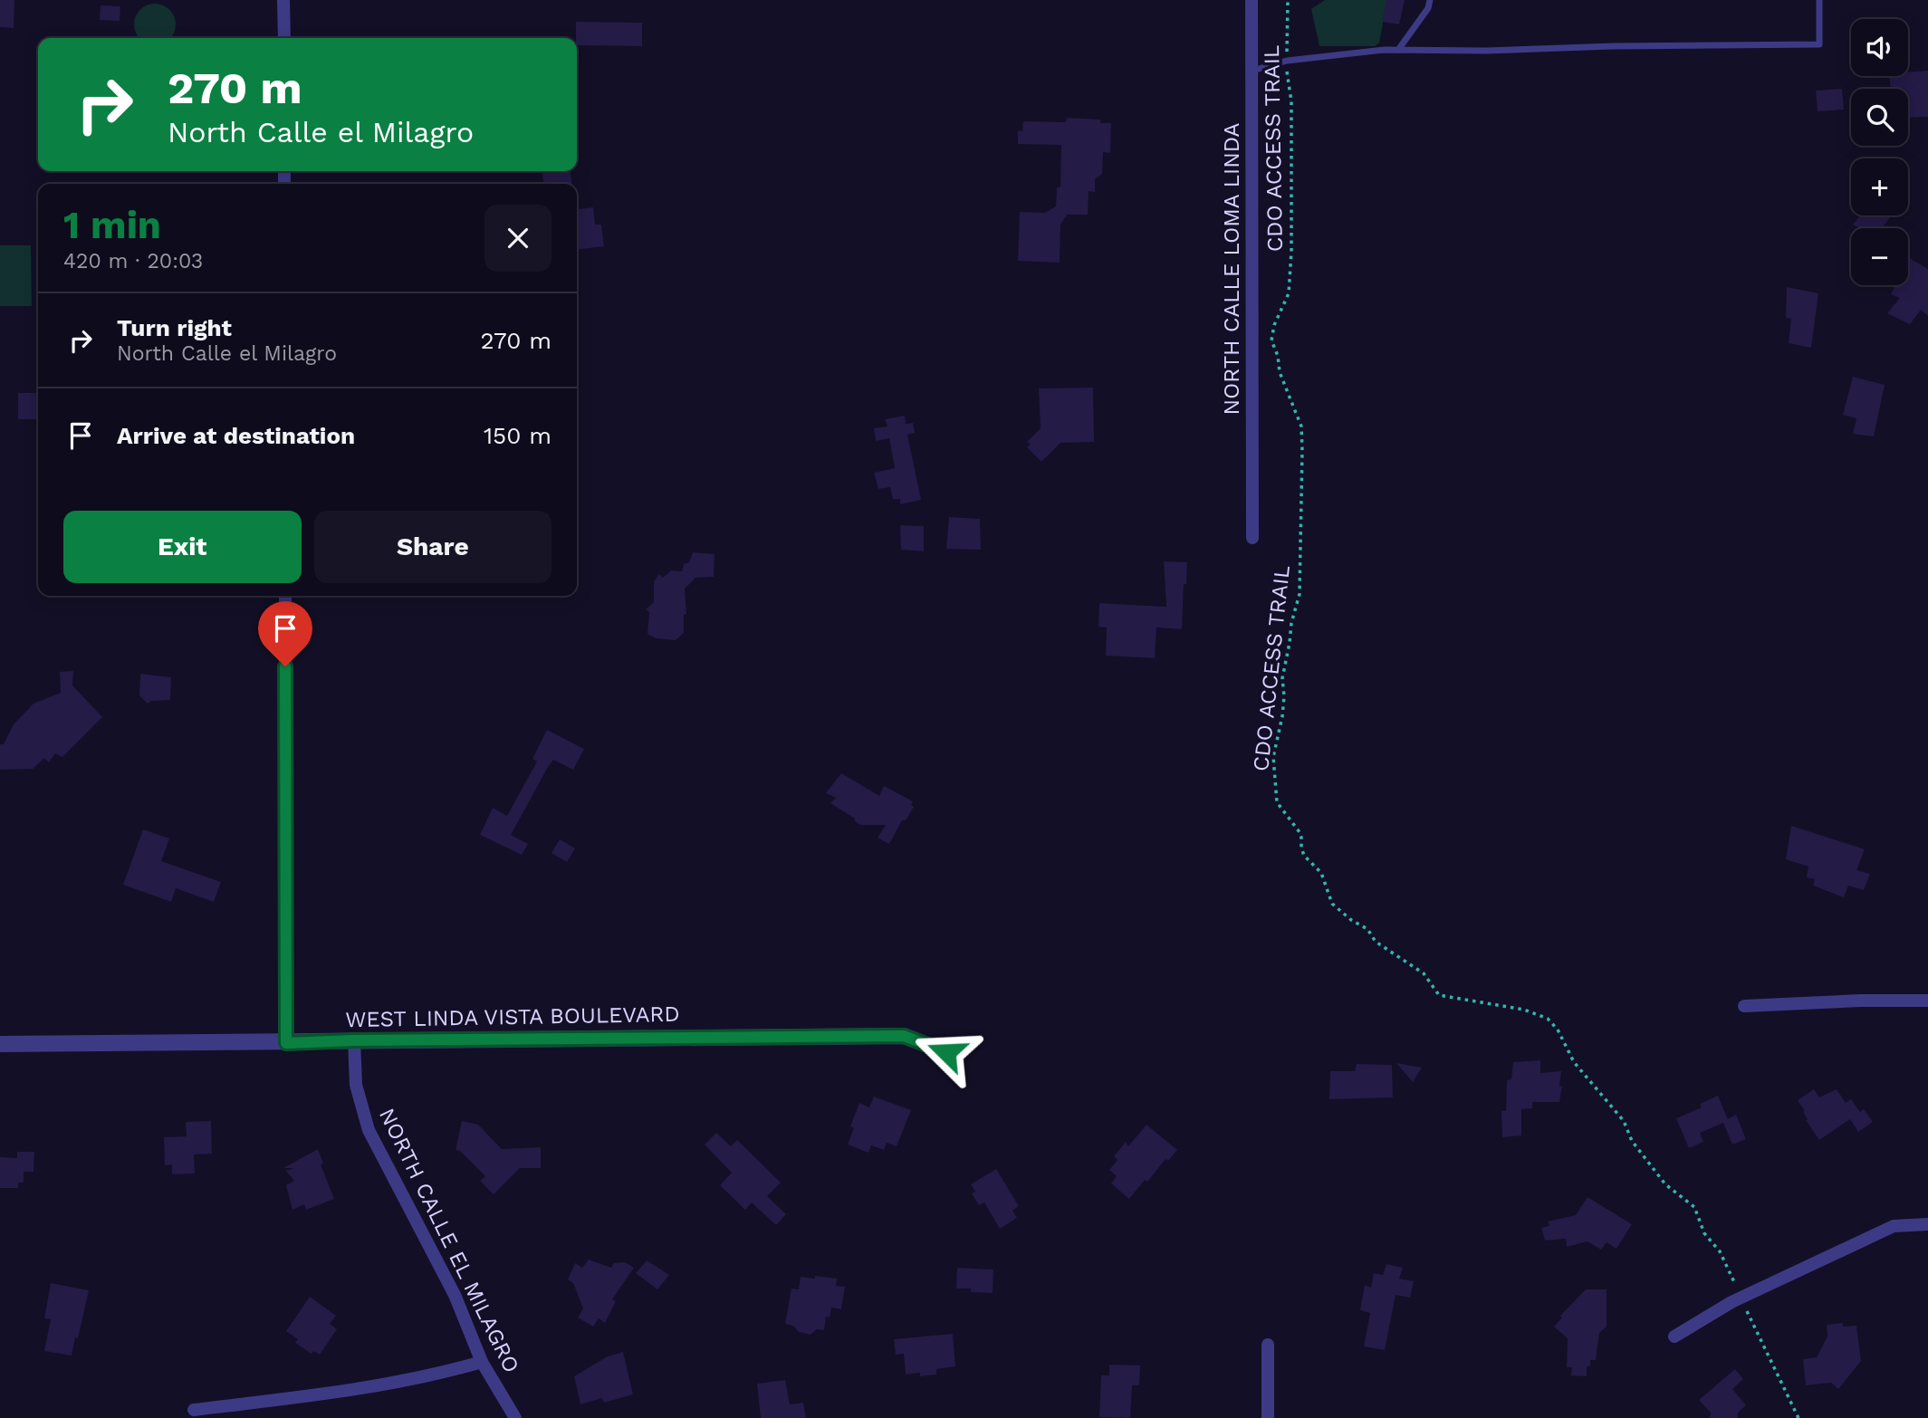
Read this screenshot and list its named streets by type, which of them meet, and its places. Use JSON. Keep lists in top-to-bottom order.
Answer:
{
  "streets": {
    "street": ["NORTH CALLE LOMA LINDA", "WEST LINDA VISTA BOULEVARD", "NORTH CALLE EL MILAGRO"],
    "path": ["CDO ACCESS TRAIL"]
  },
  "crossings": [
    ["WEST LINDA VISTA BOULEVARD", "NORTH CALLE EL MILAGRO"]
  ],
  "page": {
    "map_buttons": ["+", "−"],
    "turn": ["270 m", "North Calle el Milagro"],
    "heading": ["1 min", "420 m · 20:03"],
    "list": [
      {
        "name": "Turn right",
        "note": "North Calle el Milagro",
        "value": "270 m"
      },
      {
        "name": "Arrive at destination",
        "value": "150 m"
      }
    ],
    "buttons": ["Exit", "Share"]
  }
}
